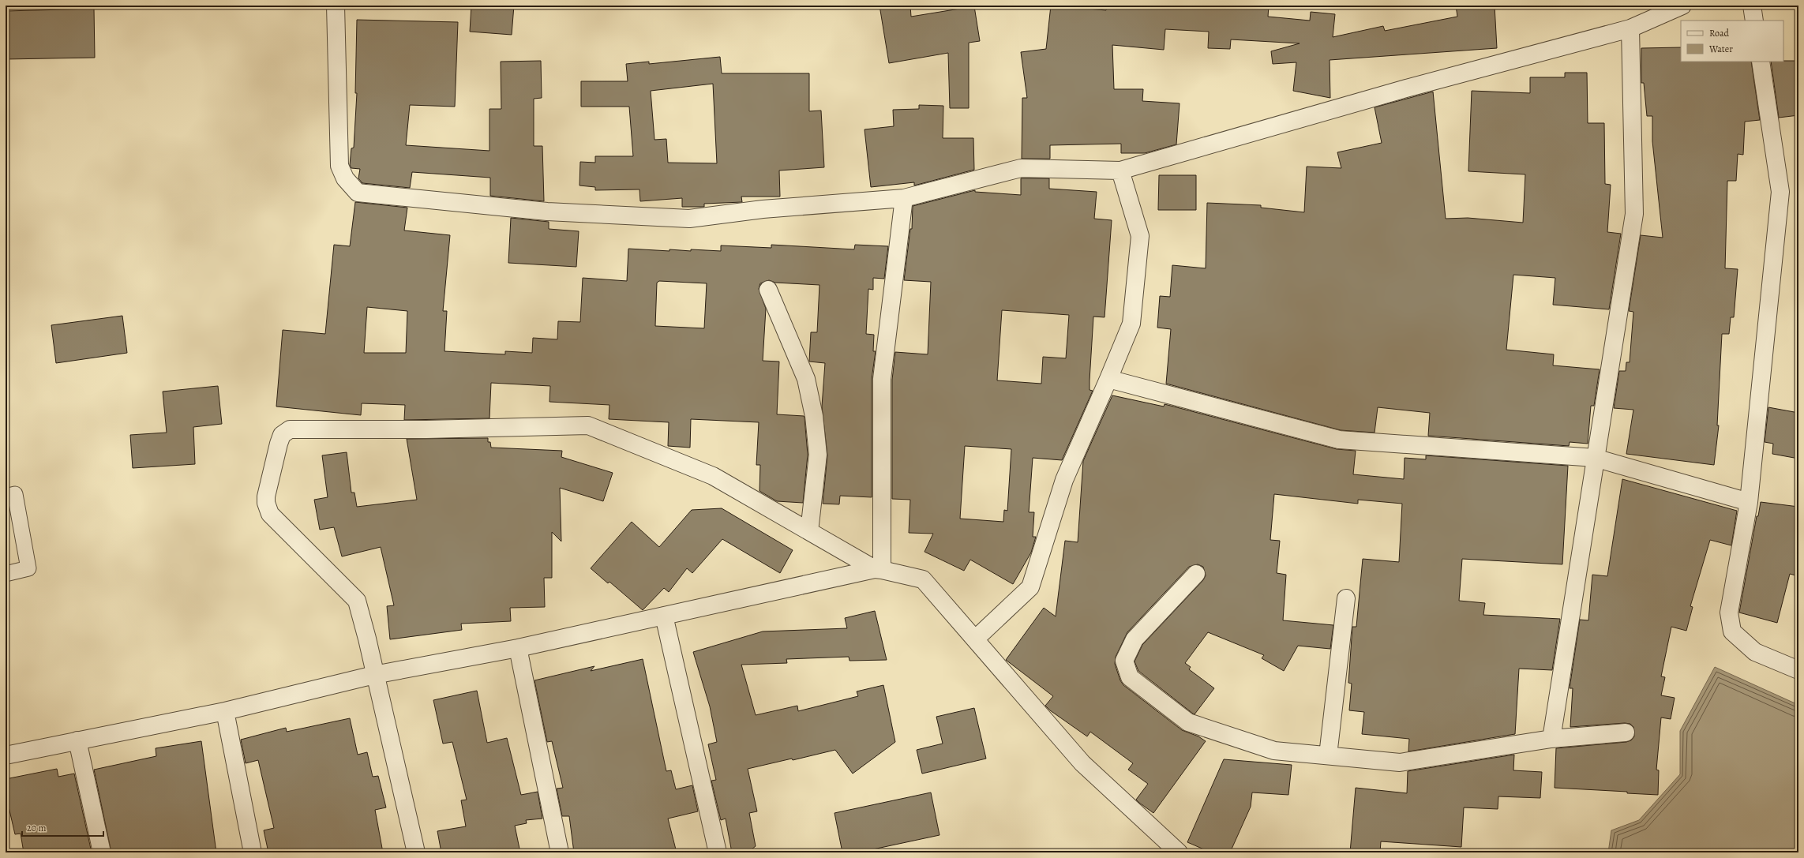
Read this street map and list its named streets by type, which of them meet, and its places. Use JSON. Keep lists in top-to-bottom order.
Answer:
{
  "legend": ["Road", "Water"],
  "scale_bar": "20 m"
}
